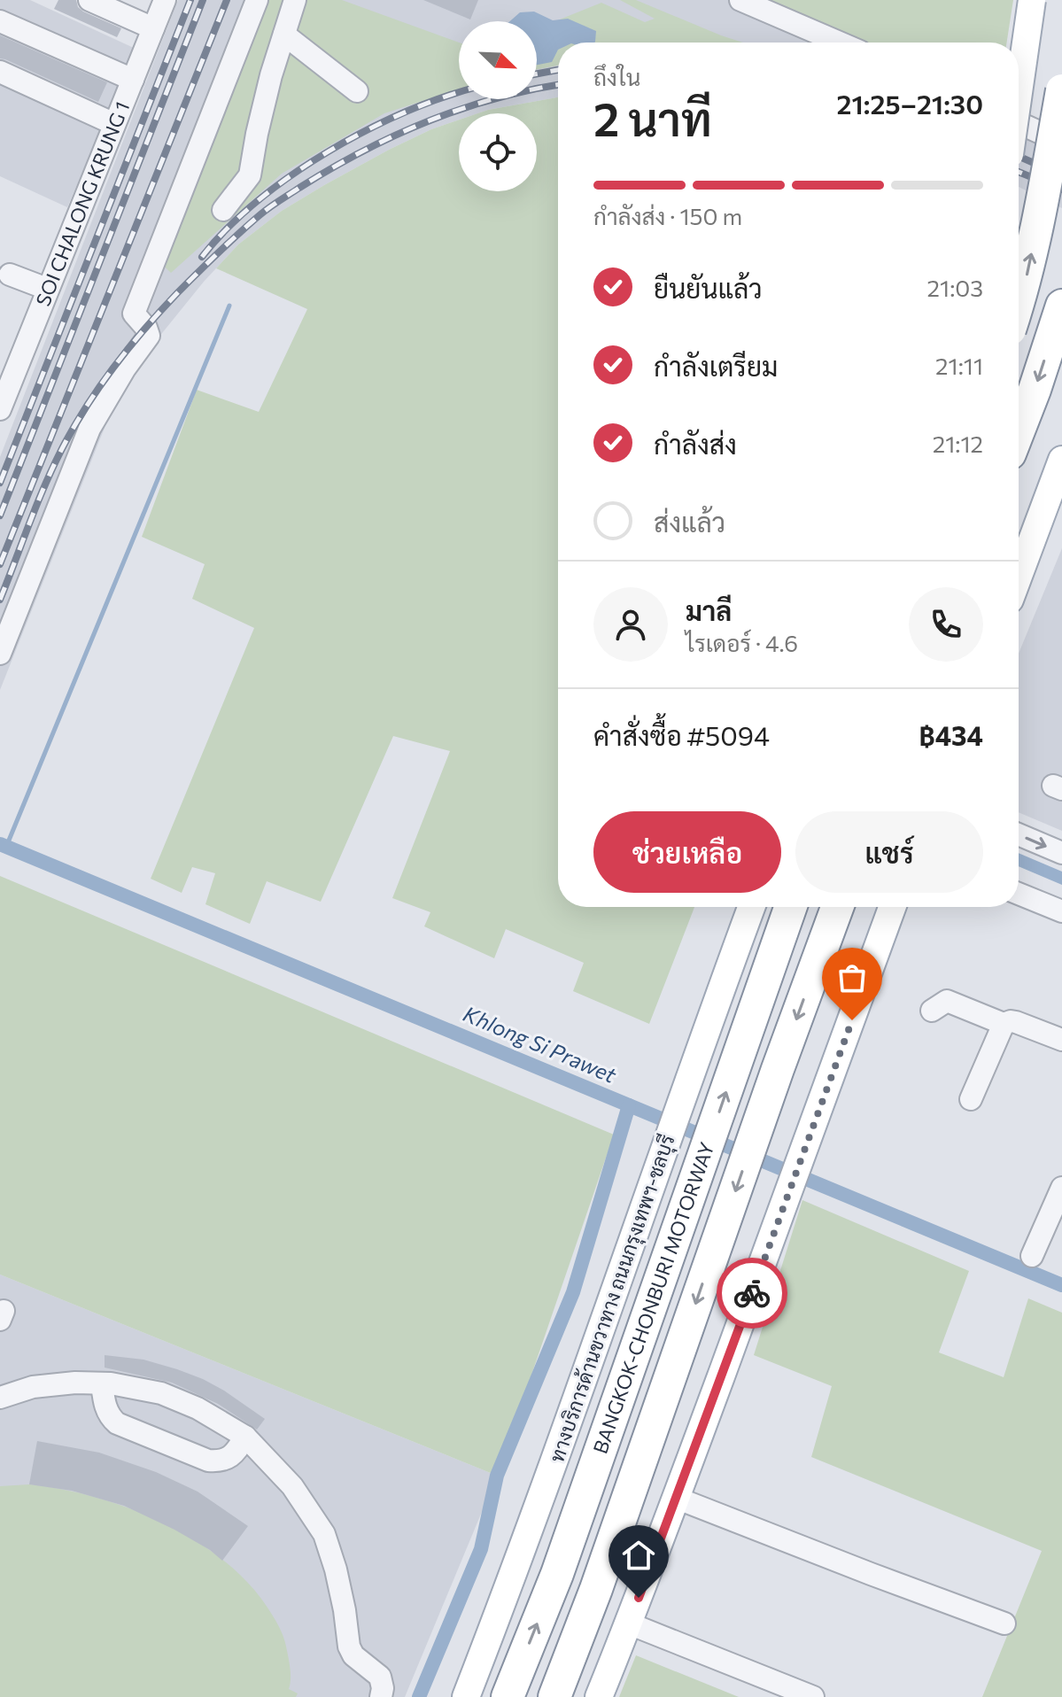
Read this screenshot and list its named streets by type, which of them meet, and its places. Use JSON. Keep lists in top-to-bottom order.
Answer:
{
  "streets": {
    "highway": ["BANGKOK-CHONBURI MOTORWAY"],
    "main road": ["ทางบริการด้านขวาทาง ถนนกรุงเทพฯ-ชลบุรี"],
    "street": ["SOI CHALONG KRUNG 1"]
  },
  "water": ["Khlong Si Prawet"],
  "north": "bottom right",
  "page": {
    "heading": ["2 นาที", "ถึงใน", "21:25–21:30"],
    "panel": [
      "มาลี",
      "ไรเดอร์ · 4.6",
      "คำสั่งซื้อ #5094",
      "฿434"
    ],
    "bar": "กำลังส่ง · 150 m",
    "list": [
      ["ยืนยันแล้ว", "21:03"],
      ["กำลังเตรียม", "21:11"],
      ["กำลังส่ง", "21:12"],
      "ส่งแล้ว"
    ],
    "buttons": ["ช่วยเหลือ", "แชร์"]
  }
}
